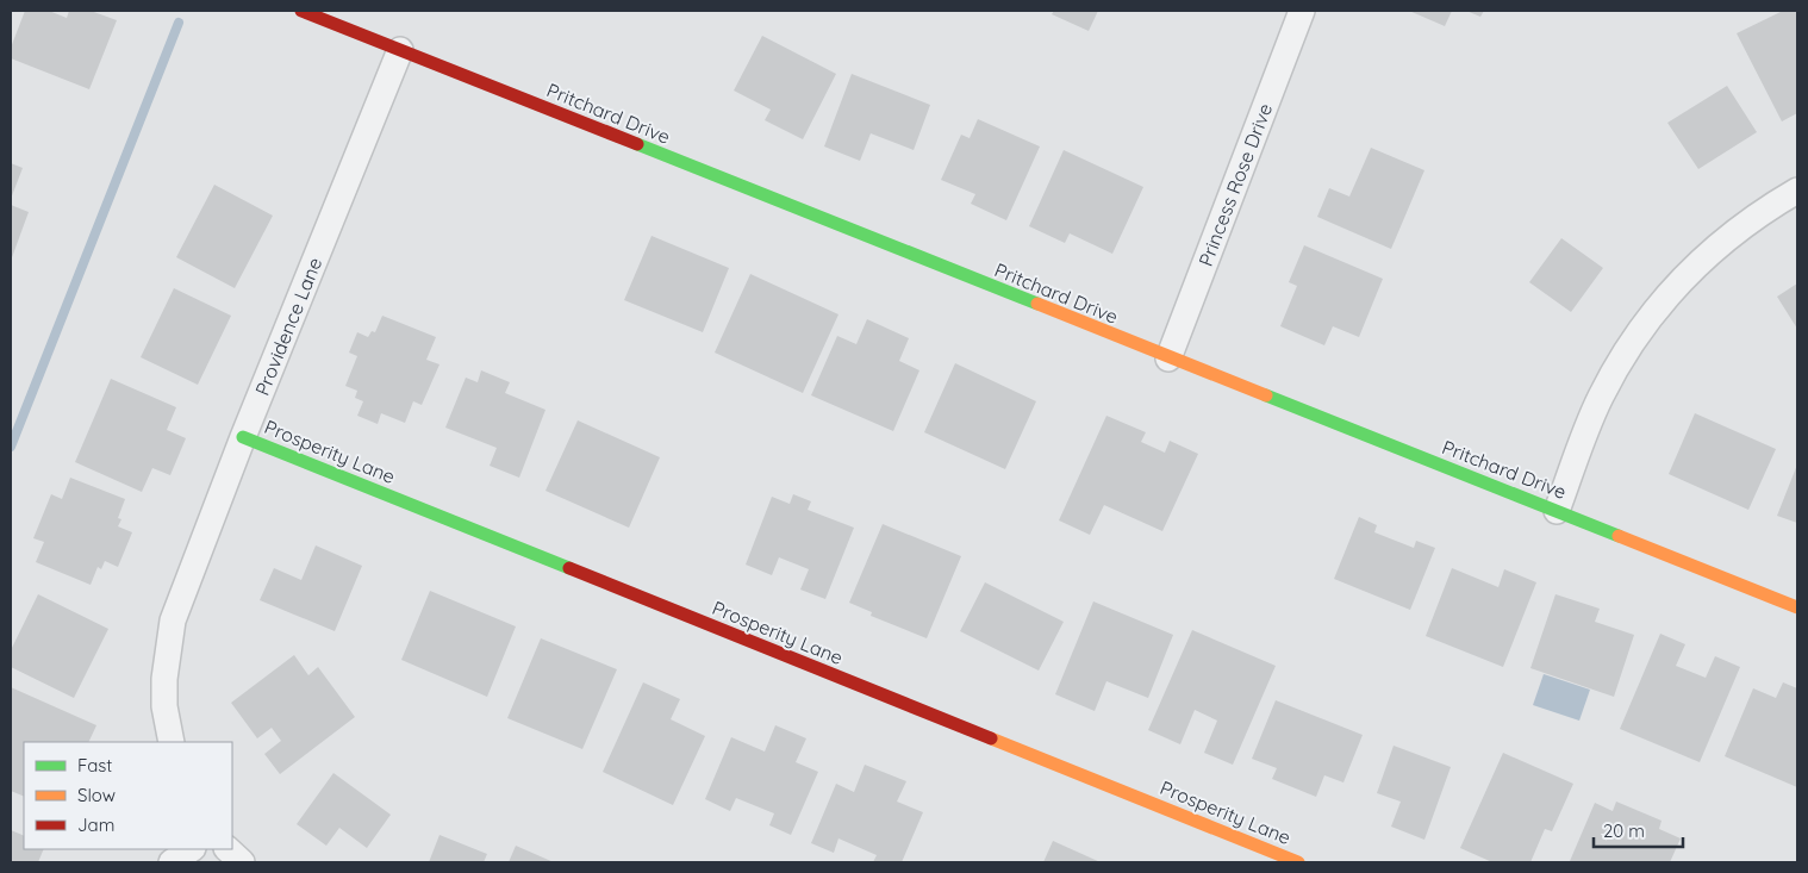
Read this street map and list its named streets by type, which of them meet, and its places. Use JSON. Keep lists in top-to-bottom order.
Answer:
{
  "streets": {
    "street": [
      "Pritchard Drive",
      "Princess Rose Drive",
      "Providence Lane",
      "Prosperity Lane"
    ]
  },
  "crossings": [
    ["Pritchard Drive", "Princess Rose Drive"],
    ["Pritchard Drive", "Providence Lane"],
    ["Providence Lane", "Prosperity Lane"]
  ],
  "legend": ["Fast", "Slow", "Jam"],
  "scale_bar": "20 m"
}
